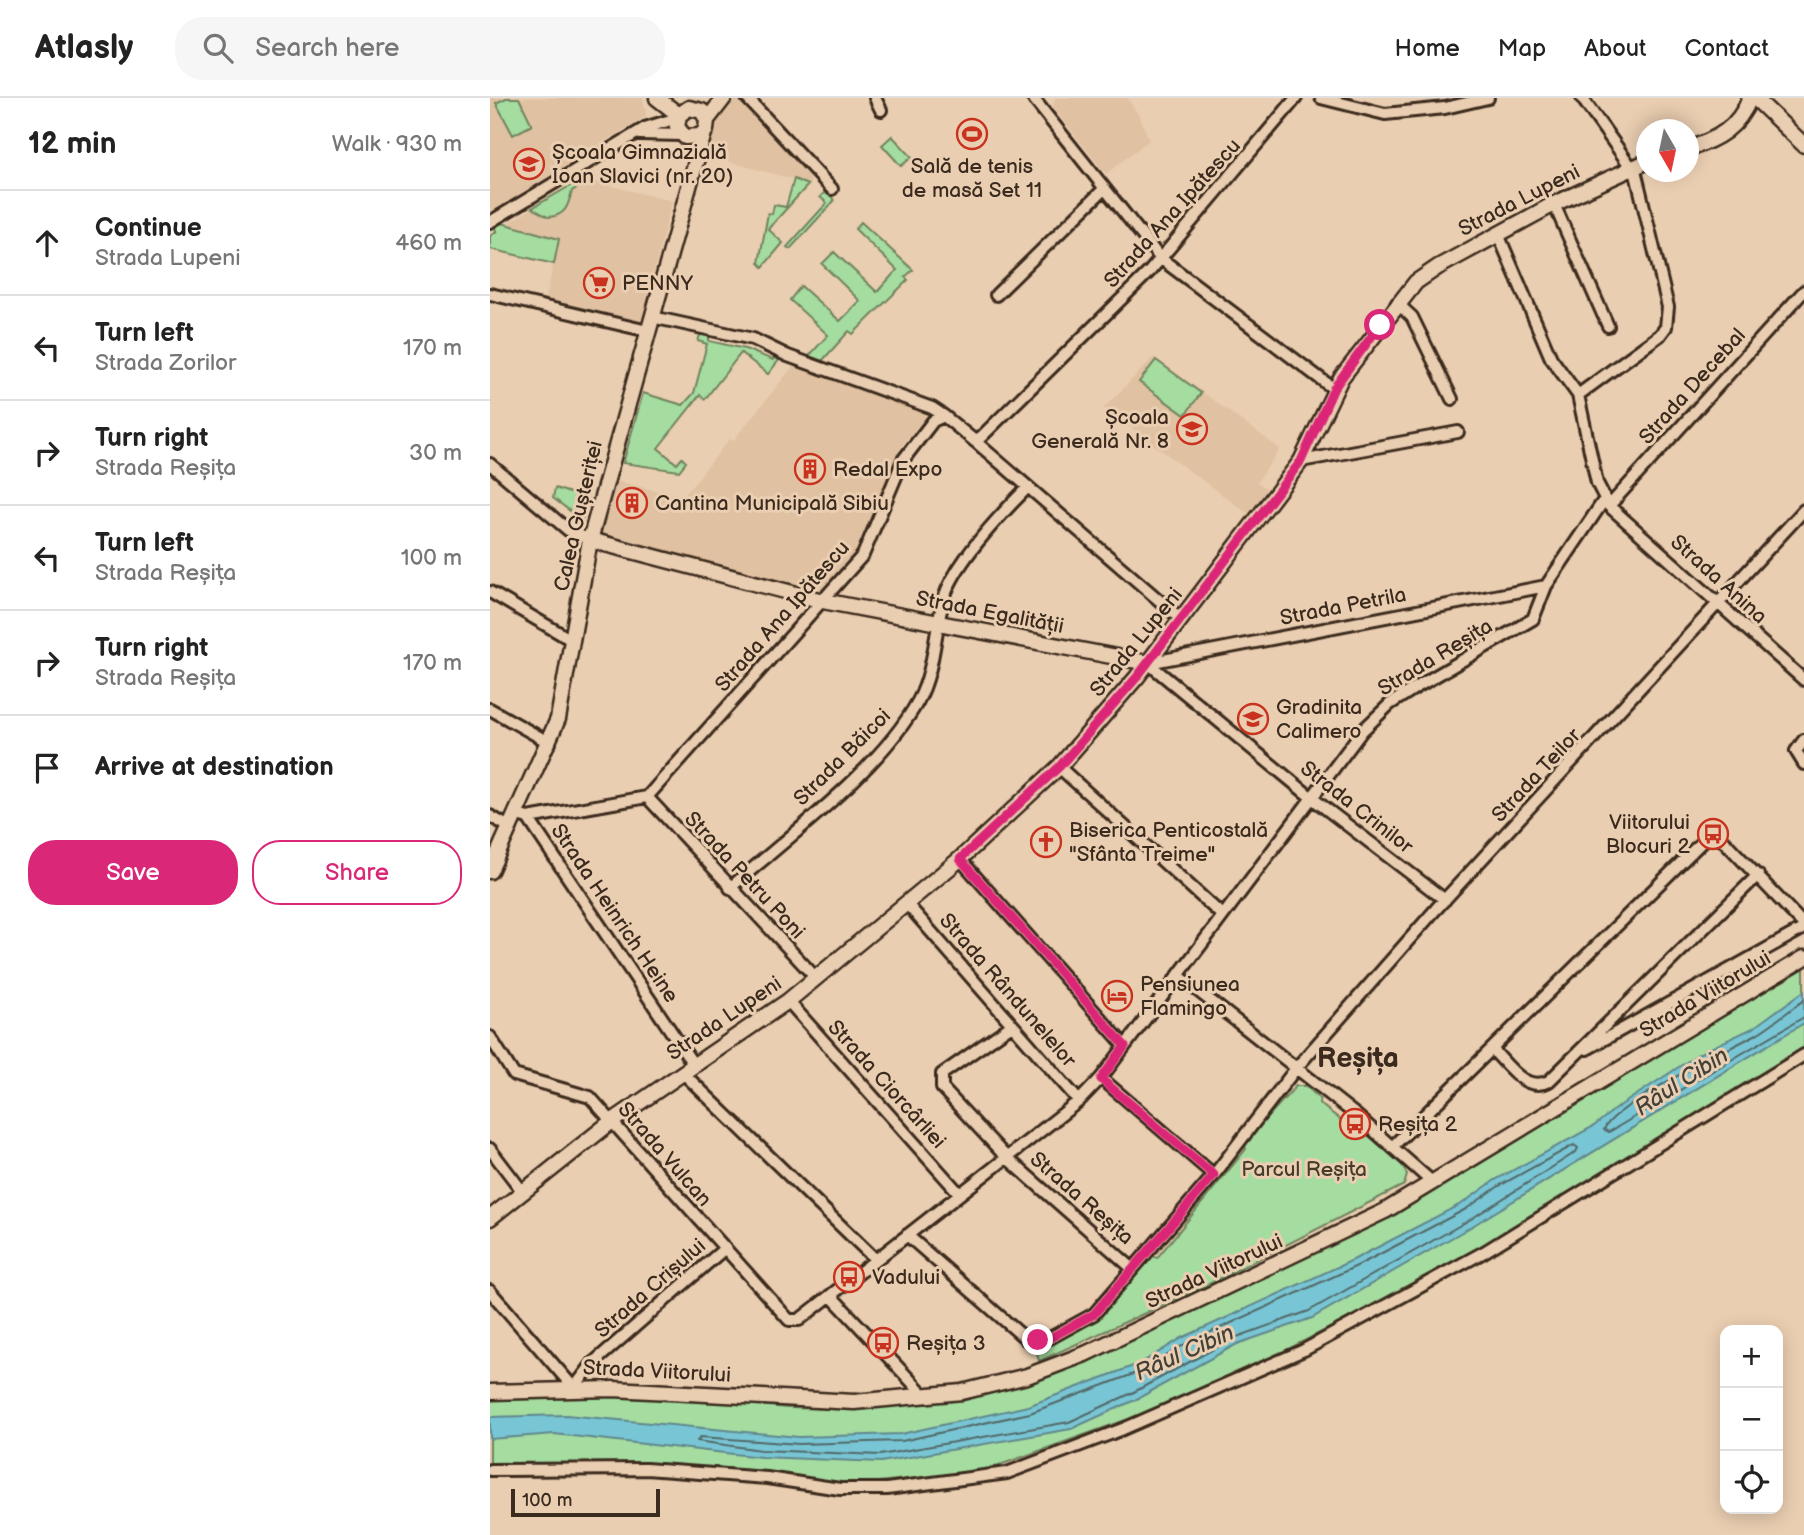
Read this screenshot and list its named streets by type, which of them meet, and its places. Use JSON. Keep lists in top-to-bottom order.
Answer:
{
  "streets": {
    "street": [
      "Strada Lupeni",
      "Strada Ana Ipătescu",
      "Strada Decebal",
      "Calea Gușteriței",
      "Strada Anina",
      "Strada Petrila",
      "Strada Egalității",
      "Strada Reșița",
      "Strada Băicoi",
      "Strada Teilor",
      "Strada Crinilor",
      "Strada Petru Poni",
      "Strada Heinrich Heine",
      "Strada Rândunelelor",
      "Strada Viitorului",
      "Strada Ciorcârliei",
      "Strada Vulcan",
      "Strada Crișului"
    ]
  },
  "crossings": [
    ["Strada Lupeni", "Strada Petrila"],
    ["Strada Lupeni", "Strada Egalității"],
    ["Strada Lupeni", "Strada Crinilor"],
    ["Strada Lupeni", "Strada Petru Poni"],
    ["Strada Lupeni", "Strada Heinrich Heine"],
    ["Strada Lupeni", "Strada Rândunelelor"],
    ["Strada Lupeni", "Strada Ciorcârliei"],
    ["Strada Lupeni", "Strada Vulcan"],
    ["Strada Ana Ipătescu", "Strada Egalității"],
    ["Strada Ana Ipătescu", "Strada Petru Poni"],
    ["Strada Decebal", "Strada Anina"],
    ["Strada Decebal", "Strada Reșița"],
    ["Calea Gușteriței", "Strada Egalității"],
    ["Calea Gușteriței", "Strada Heinrich Heine"],
    ["Strada Anina", "Strada Reșița"],
    ["Strada Anina", "Strada Teilor"],
    ["Strada Petrila", "Strada Egalității"],
    ["Strada Petrila", "Strada Reșița"],
    ["Strada Petrila", "Strada Crinilor"],
    ["Strada Egalității", "Strada Băicoi"],
    ["Strada Egalității", "Strada Crinilor"],
    ["Strada Reșița", "Strada Teilor"],
    ["Strada Reșița", "Strada Crinilor"],
    ["Strada Reșița", "Strada Heinrich Heine"],
    ["Strada Reșița", "Strada Rândunelelor"],
    ["Strada Reșița", "Strada Ciorcârliei"],
    ["Strada Reșița", "Strada Vulcan"],
    ["Strada Băicoi", "Strada Petru Poni"],
    ["Strada Teilor", "Strada Crinilor"],
    ["Strada Viitorului", "Strada Crișului"],
    ["Strada Vulcan", "Strada Crișului"]
  ],
  "districts": ["Reșița"],
  "water": ["Râul Cibin"],
  "parks": ["Parcul Reșița"],
  "places": {
    "sports": ["Sală de tenis de masă Set 11"],
    "school or university": ["Școala Gimnazială Ioan Slavici (nr. 20)", "Școala Generală Nr. 8", "Gradinita Calimero"],
    "supermarket": ["PENNY"],
    "building": ["Redal Expo", "Cantina Municipală Sibiu"],
    "bus stop": [
      "Viitorului Blocuri 2",
      "Reșița 2",
      "Vadului",
      "Reșița 3"
    ],
    "church": ["Biserica Penticostală \"Sfânta Treime\""],
    "hotel": ["Pensiunea Flamingo"]
  },
  "scale_bar": "100 m",
  "north": "bottom",
  "page": {
    "header": "Atlasly",
    "search": "Search here",
    "nav": [
      "Home",
      "Map",
      "About",
      "Contact"
    ],
    "heading": ["12 min", "Walk · 930 m"],
    "list": [
      ["Continue", "Strada Lupeni", "460 m"],
      ["Turn left", "Strada Zorilor", "170 m"],
      ["Turn right", "Strada Reșița", "30 m"],
      ["Turn left", "Strada Reșița", "100 m"],
      ["Turn right", "Strada Reșița", "170 m"],
      "Arrive at destination"
    ],
    "buttons": ["Save", "Share"],
    "map_buttons": ["+", "−"],
    "scale": "100 m"
  }
}
